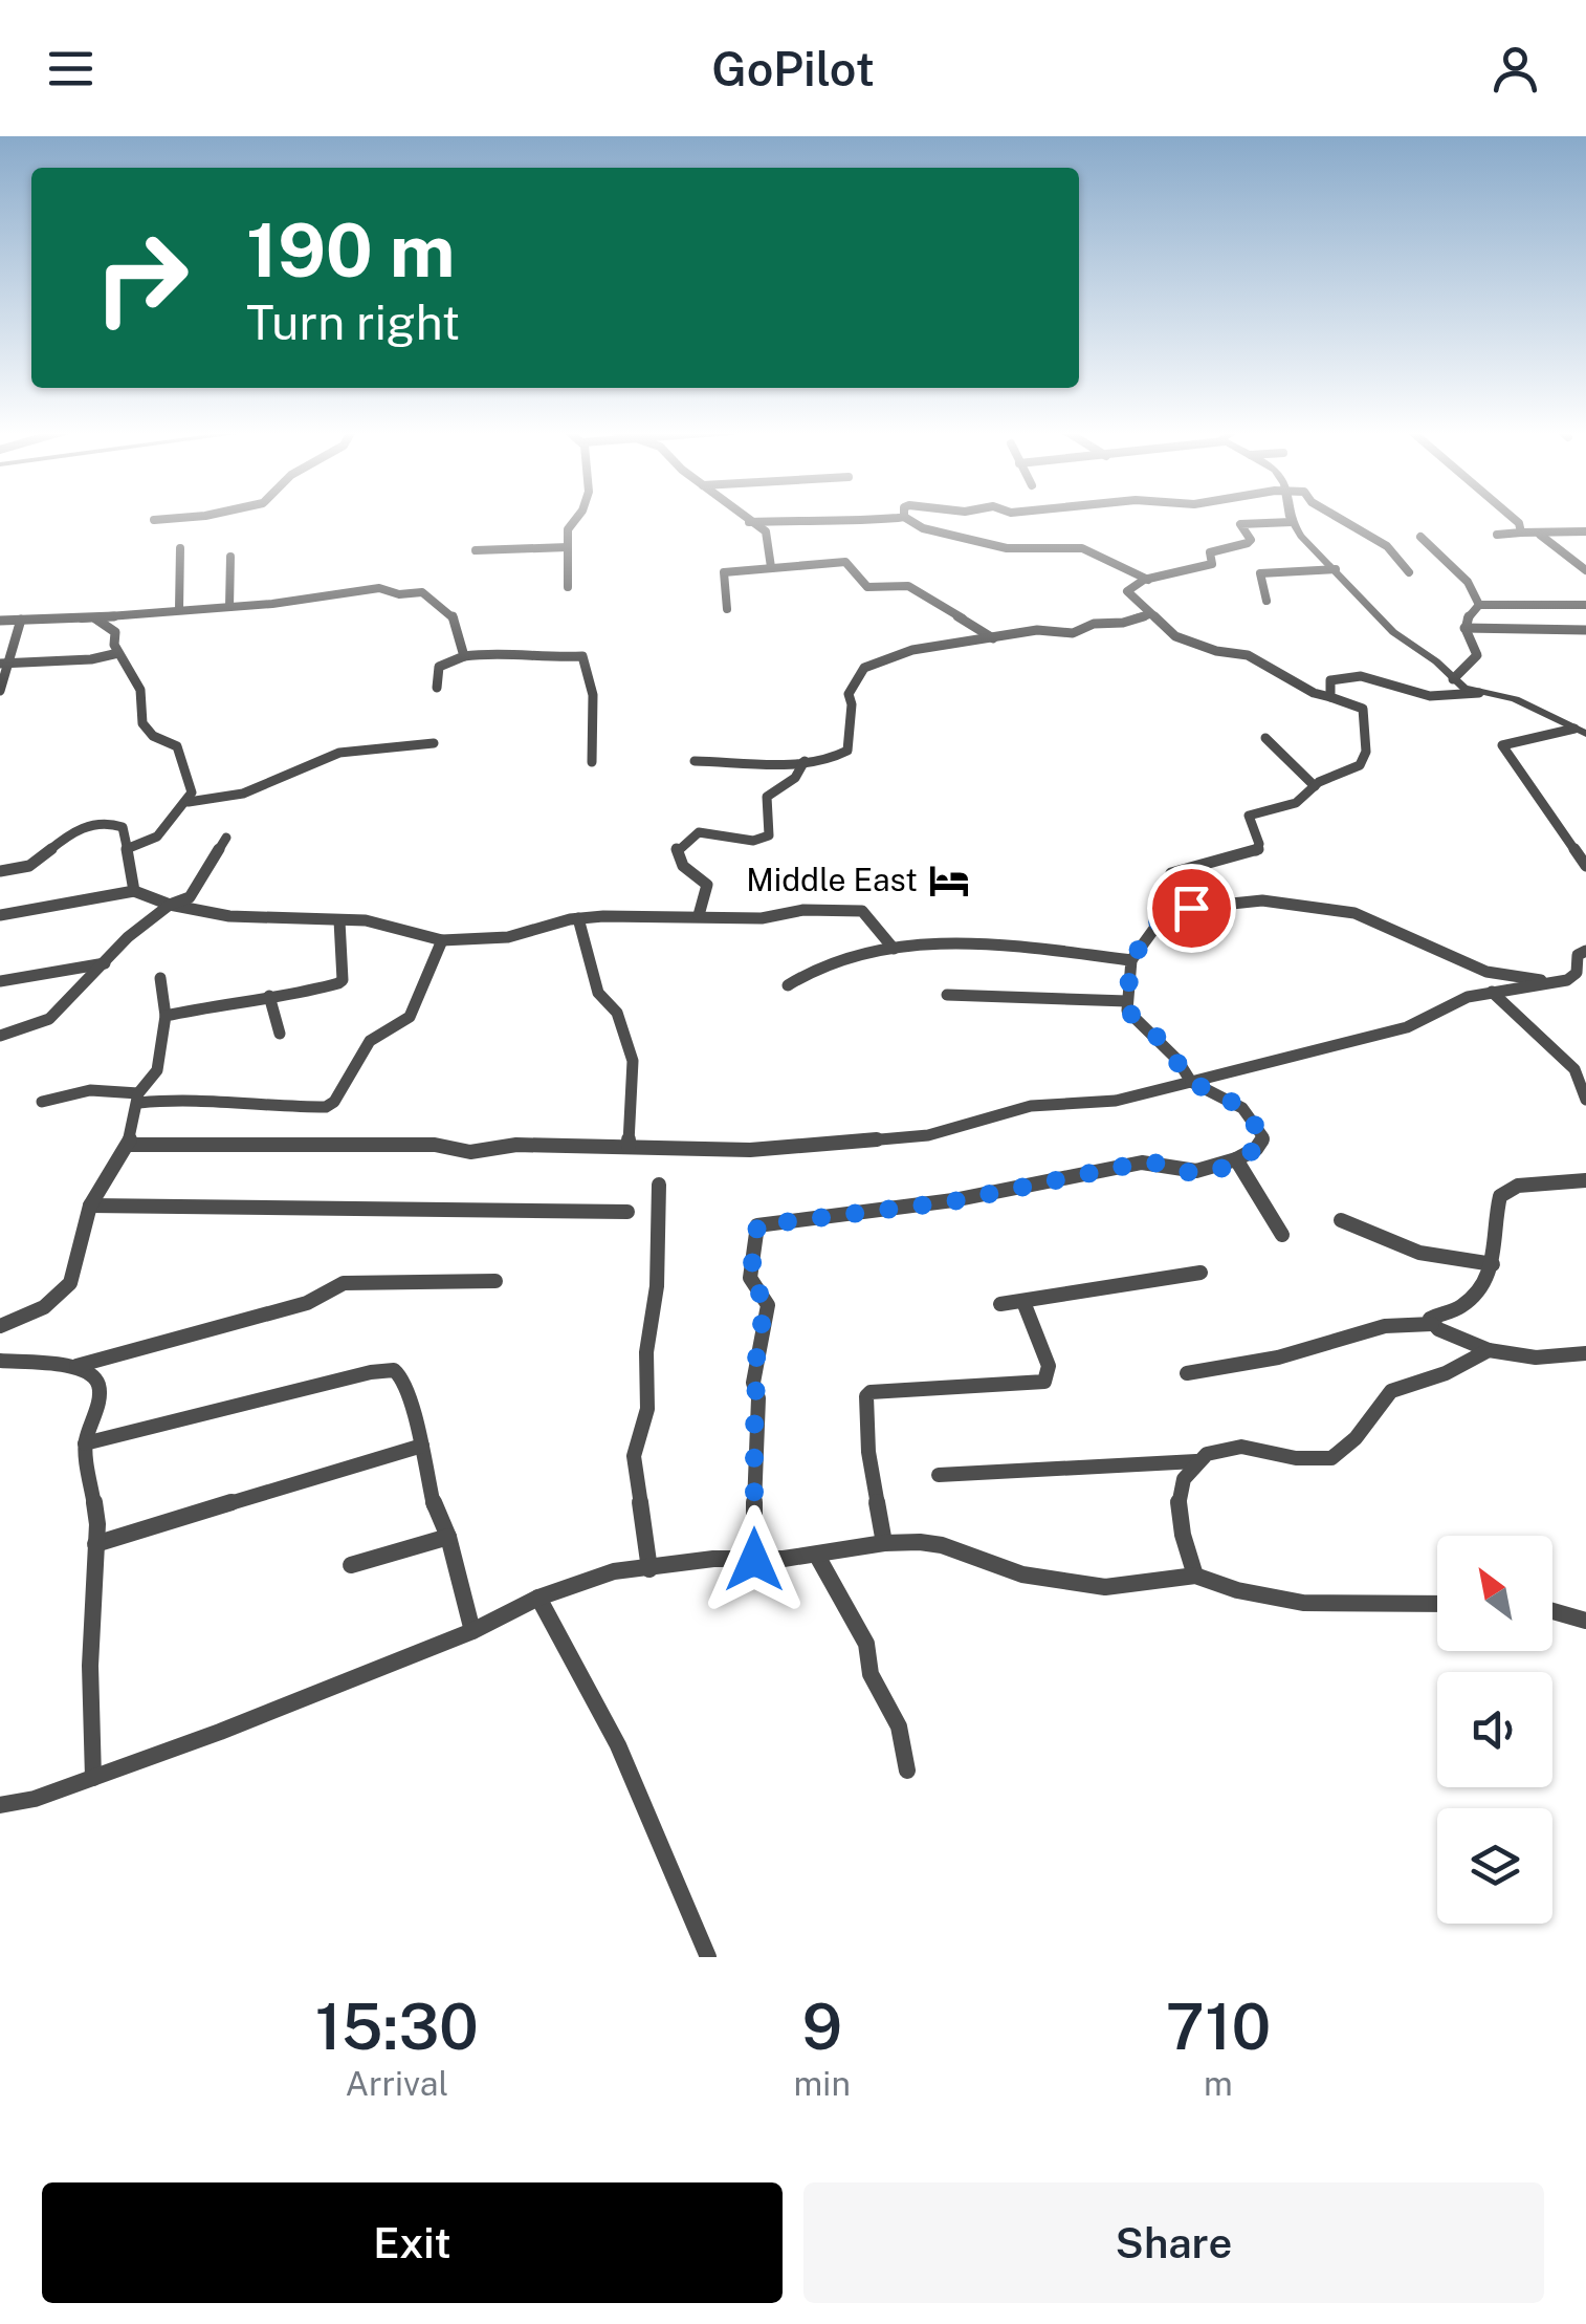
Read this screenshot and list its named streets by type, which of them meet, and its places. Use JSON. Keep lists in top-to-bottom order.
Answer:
{
  "places": {
    "hotel": ["Middle East"]
  },
  "north": "top left",
  "page": {
    "header": "GoPilot",
    "turn": ["190 m", "Turn right"],
    "eta": [
      "15:30",
      "Arrival",
      "9",
      "min",
      "710",
      "m"
    ],
    "buttons": ["Exit", "Share"]
  }
}
